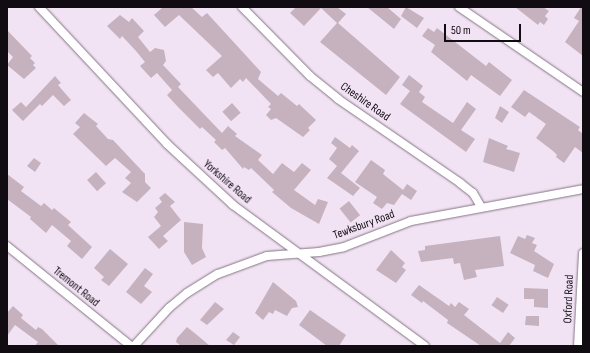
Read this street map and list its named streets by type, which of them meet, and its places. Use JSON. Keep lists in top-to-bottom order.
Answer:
{
  "streets": {
    "street": [
      "Cheshire Road",
      "Yorkshire Road",
      "Tewksbury Road",
      "Tremont Road",
      "Oxford Road"
    ]
  },
  "crossings": [
    ["Cheshire Road", "Tewksbury Road"],
    ["Yorkshire Road", "Tewksbury Road"],
    ["Tewksbury Road", "Tremont Road"]
  ],
  "scale_bar": "50 m"
}
